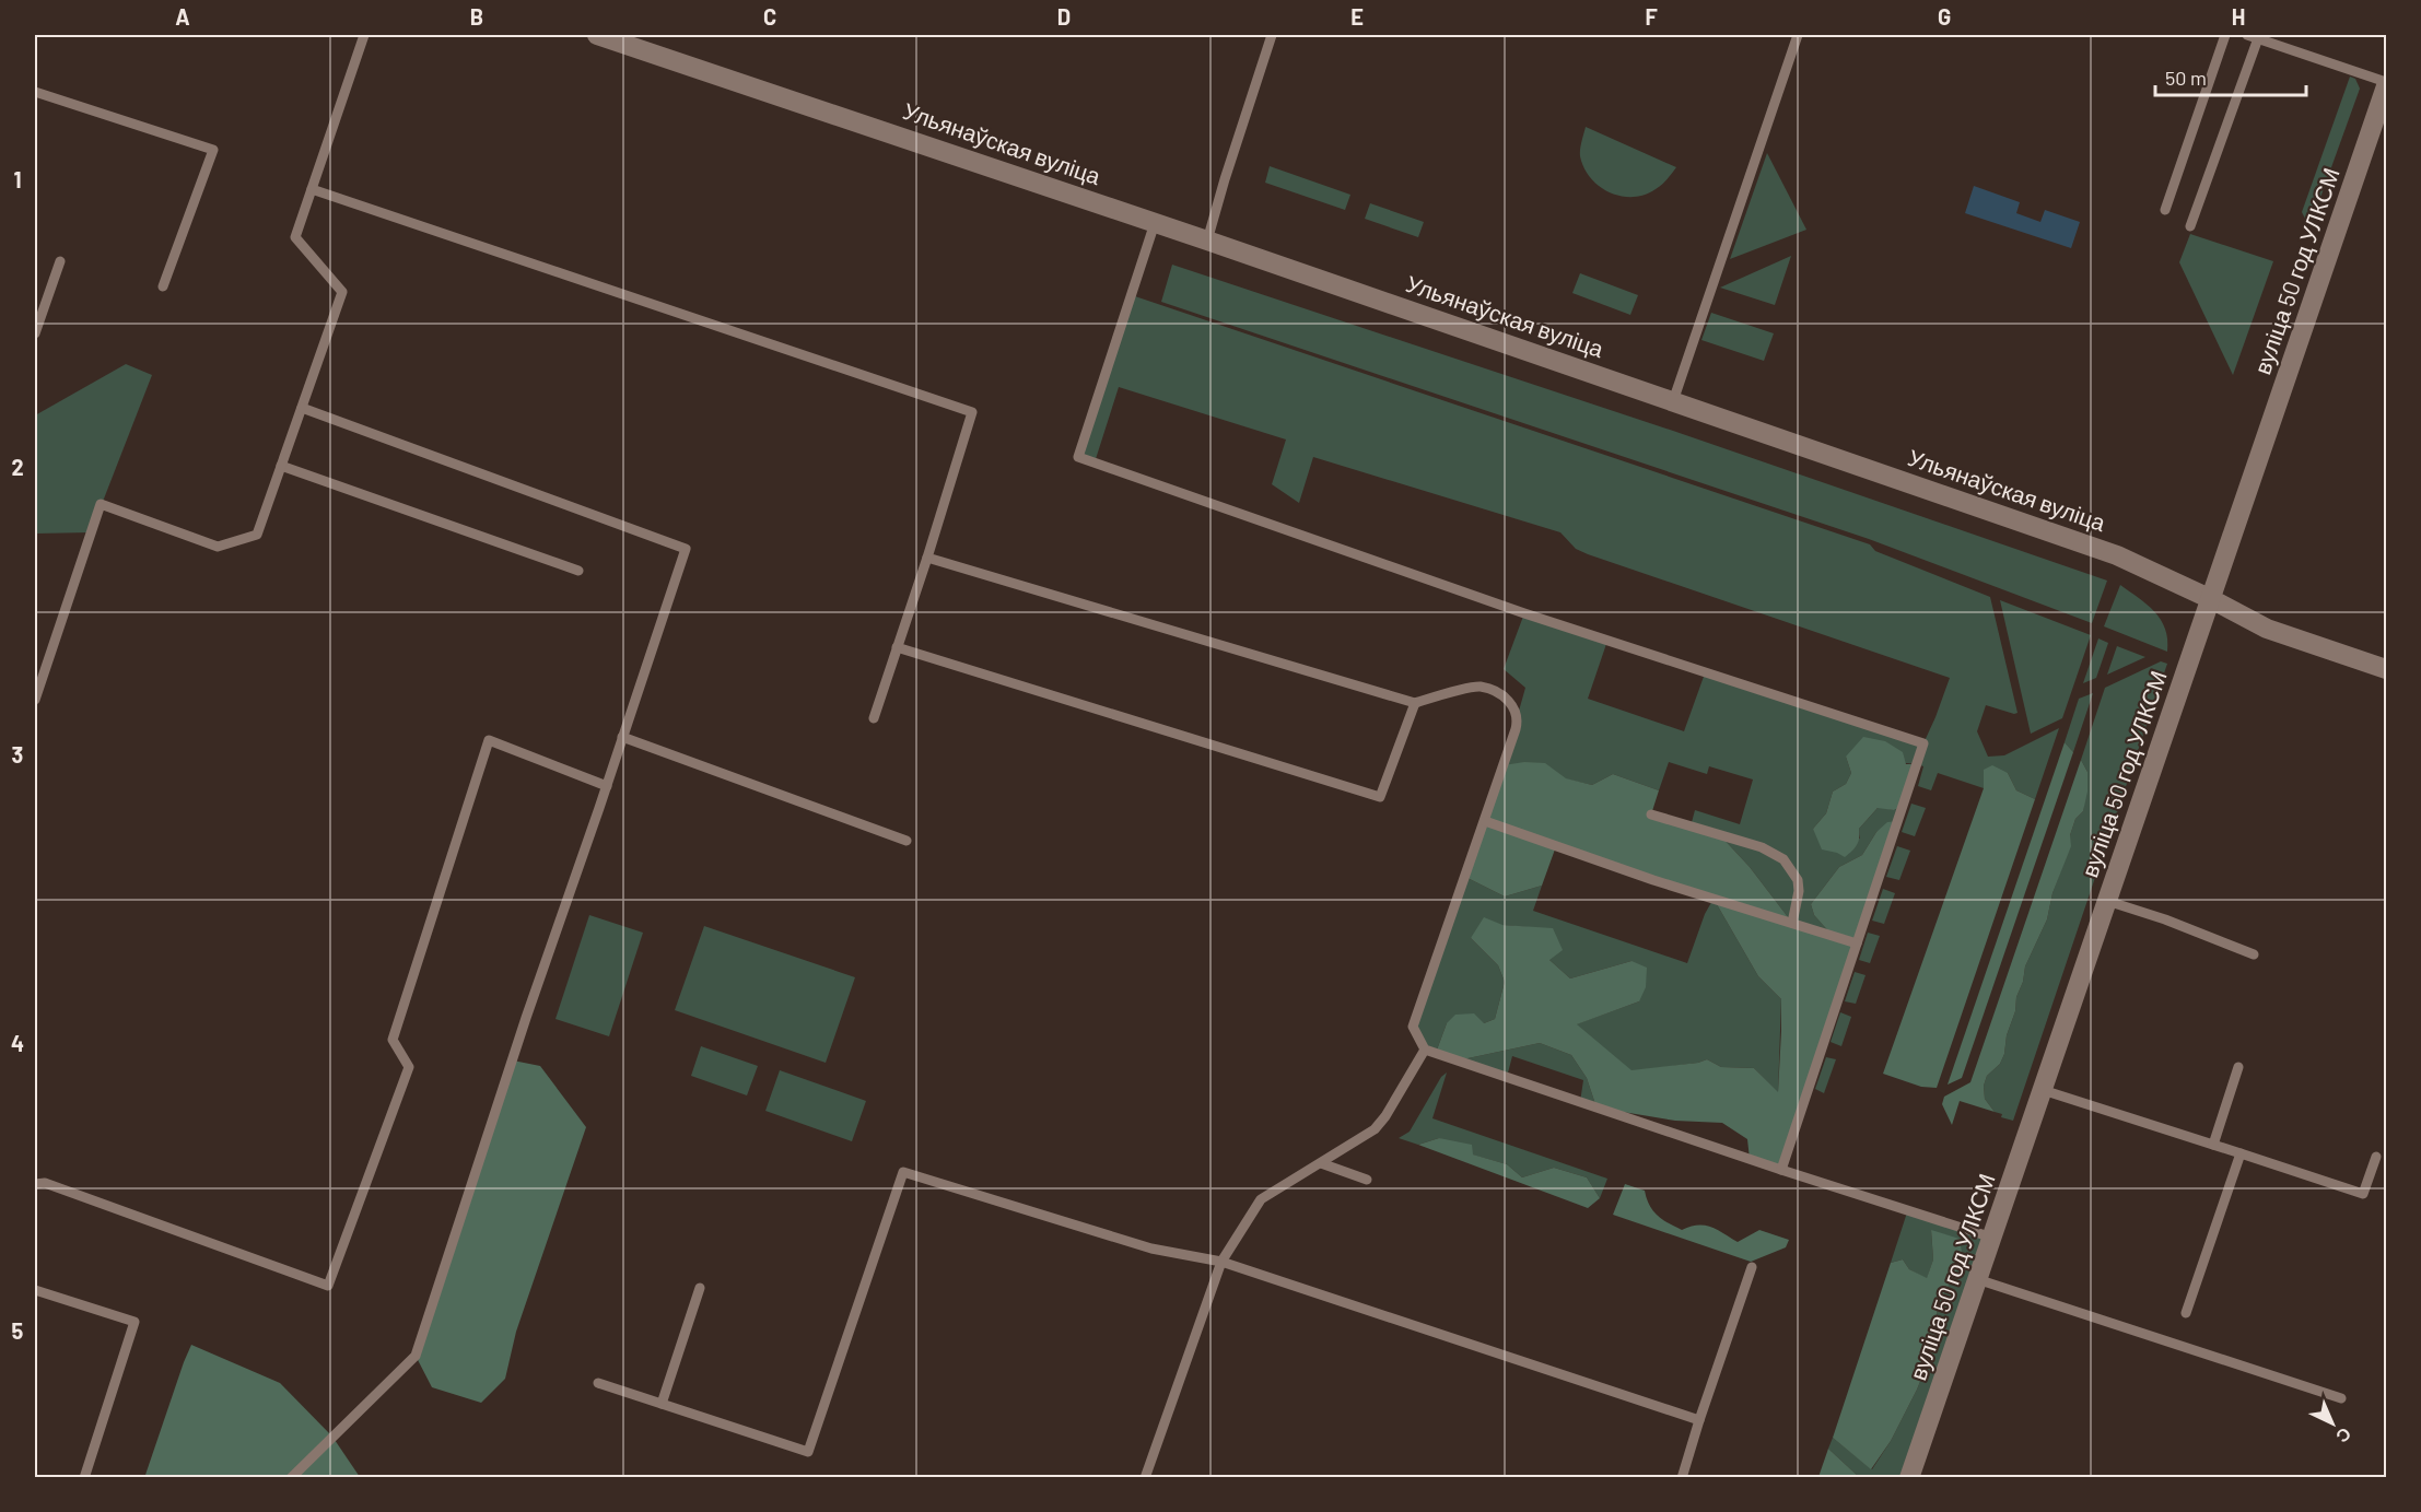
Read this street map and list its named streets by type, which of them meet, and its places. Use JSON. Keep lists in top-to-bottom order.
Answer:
{
  "streets": {
    "main road": ["Ульянаўская вуліца", "вуліца 50 год УЛКСМ"]
  },
  "crossings": [
    ["Ульянаўская вуліца", "вуліца 50 год УЛКСМ"]
  ],
  "scale_bar": "50 m",
  "north": "bottom right",
  "grid": {
    "columns": [
      "A",
      "B",
      "C",
      "D",
      "E",
      "F",
      "G",
      "H"
    ],
    "rows": [
      "1",
      "2",
      "3",
      "4",
      "5"
    ]
  }
}
